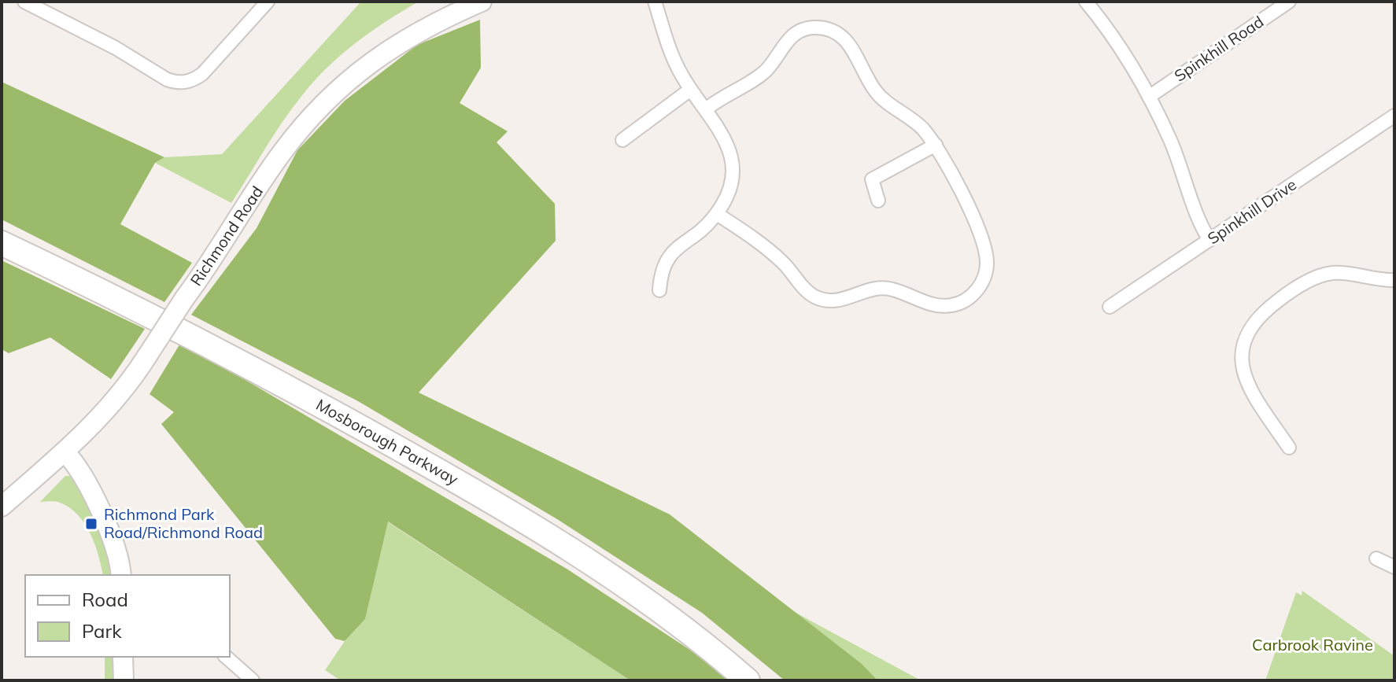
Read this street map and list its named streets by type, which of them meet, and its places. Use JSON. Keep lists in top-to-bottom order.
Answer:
{
  "streets": {
    "highway": ["Mosborough Parkway"],
    "main road": ["Richmond Road"],
    "street": ["Spinkhill Road", "Spinkhill Drive"]
  },
  "parks": ["Carbrook Ravine"],
  "places": {
    "transit": ["Richmond Park Road/Richmond Road"]
  },
  "legend": ["Road", "Park"]
}
